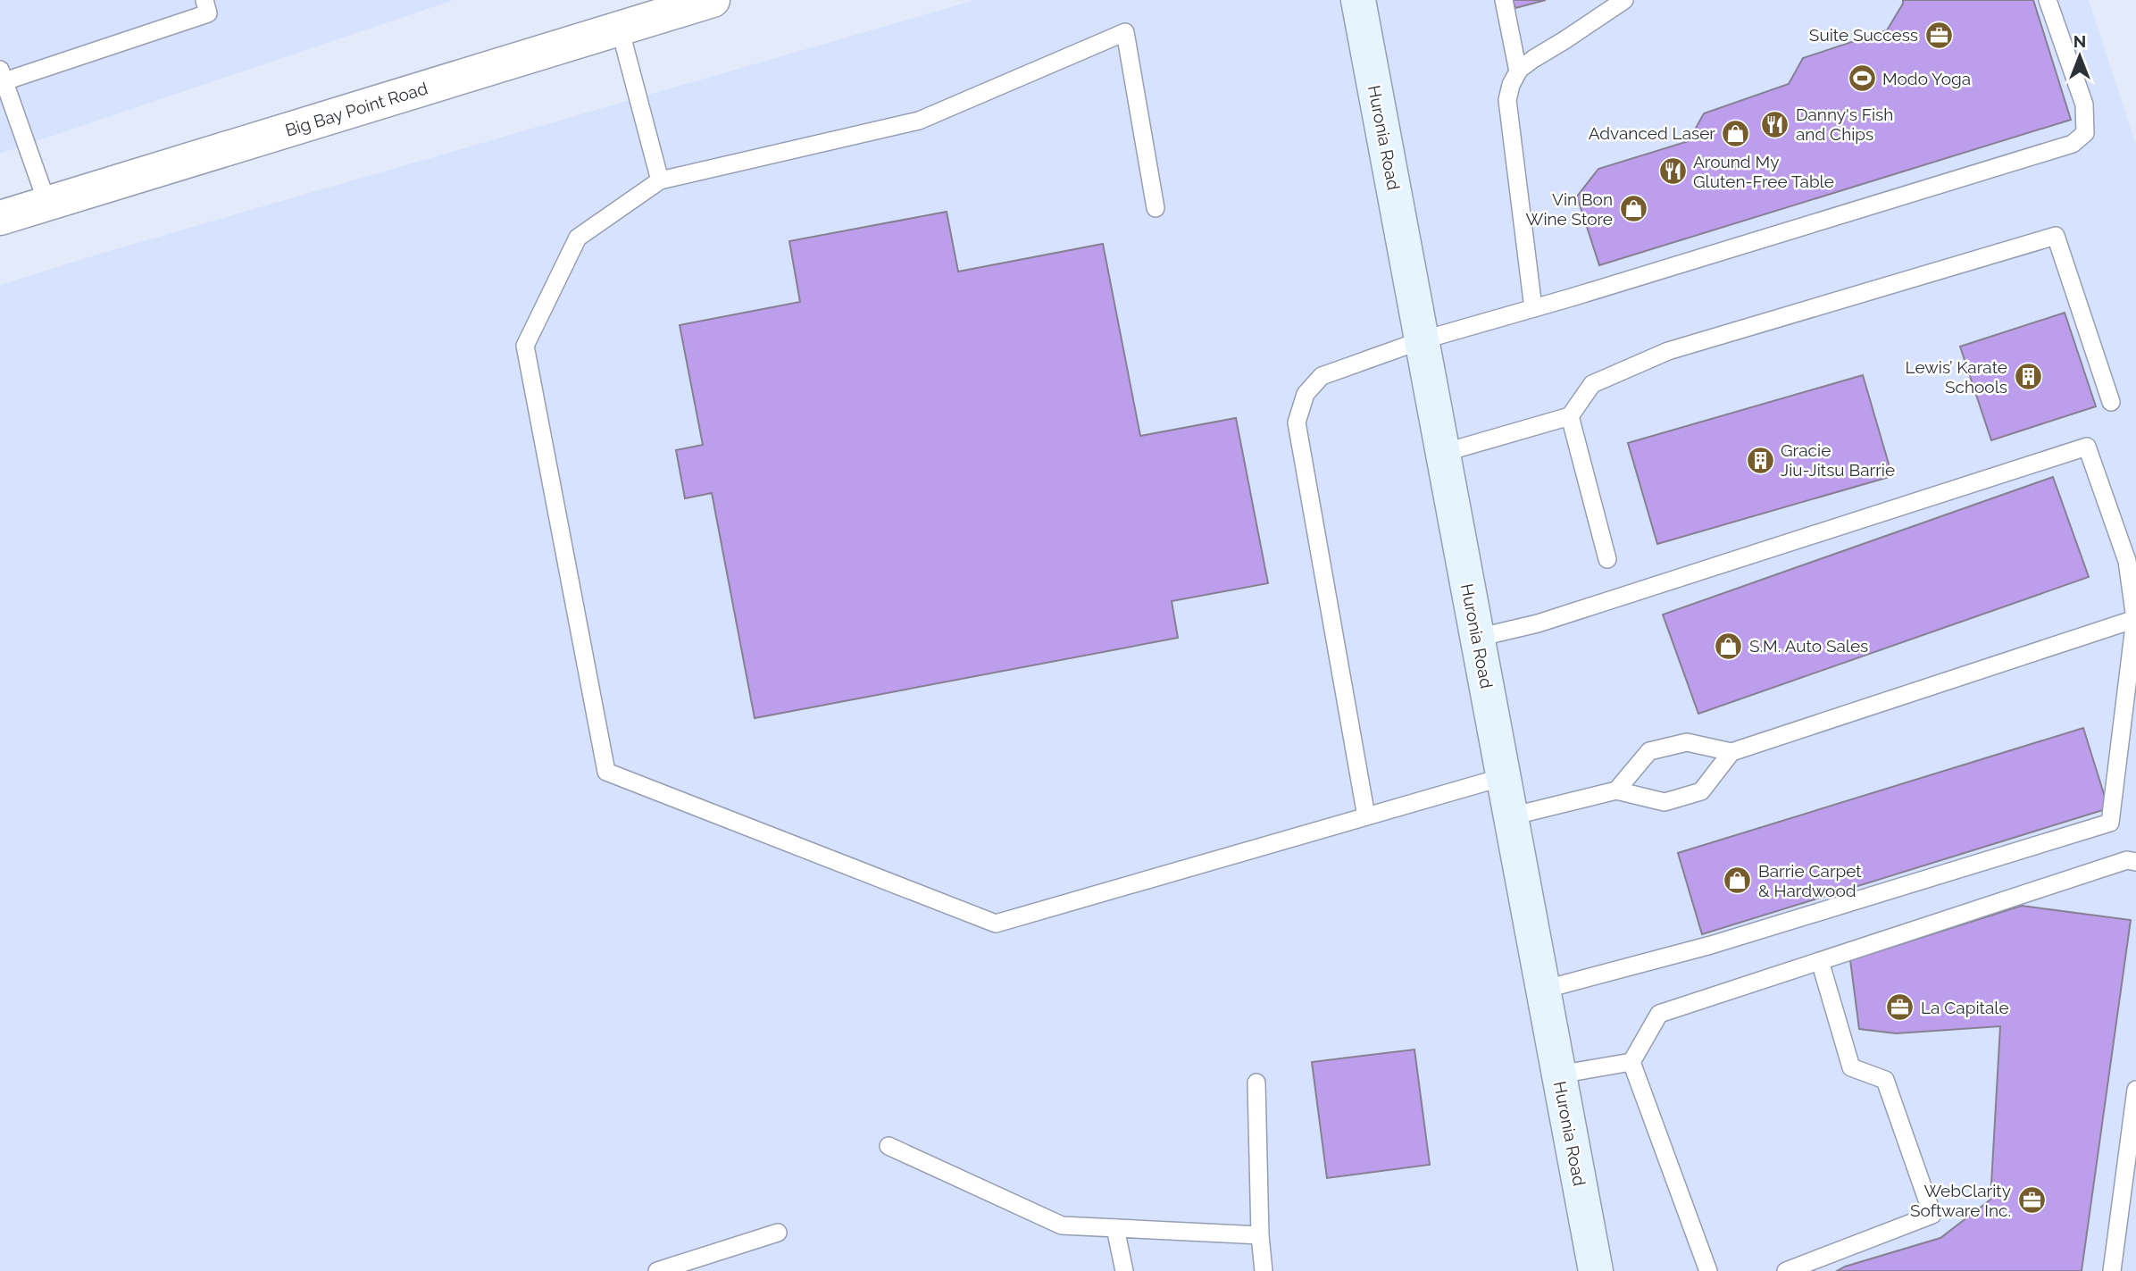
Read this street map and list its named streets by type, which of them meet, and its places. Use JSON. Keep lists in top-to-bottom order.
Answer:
{
  "streets": {
    "main road": ["Huronia Road"],
    "street": ["Big Bay Point Road"]
  },
  "places": {
    "office": ["Suite Success", "La Capitale", "WebClarity Software Inc."],
    "sports": ["Modo Yoga"],
    "restaurant": ["Danny's Fish and Chips", "Around My Gluten-Free Table"],
    "shop": [
      "Advanced Laser",
      "Vin Bon Wine Store",
      "S.M. Auto Sales",
      "Barrie Carpet & Hardwood"
    ],
    "building": ["Lewis’ Karate Schools", "Gracie Jiu-Jitsu Barrie"]
  },
  "north": "top"
}
